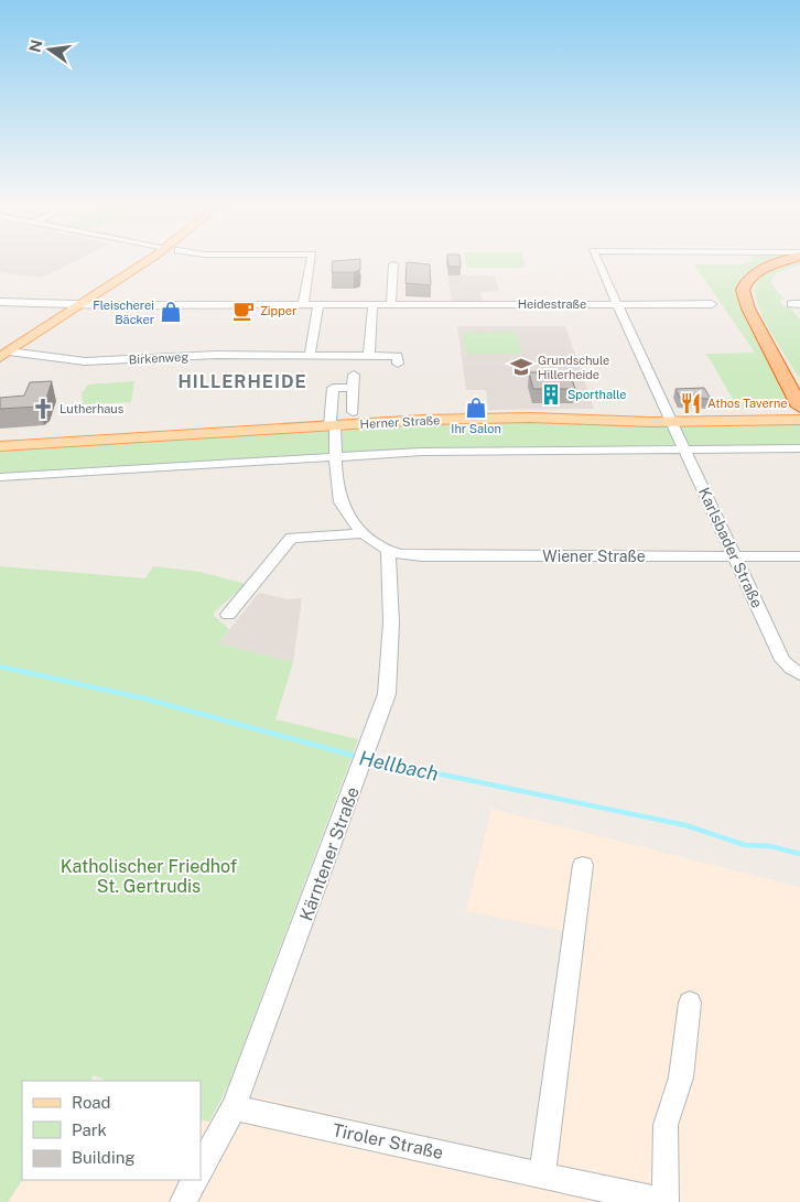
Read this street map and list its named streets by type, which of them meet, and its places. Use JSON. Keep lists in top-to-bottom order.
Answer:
{
  "streets": {
    "main road": ["Herner Straße"],
    "street": [
      "Heidestraße",
      "Birkenweg",
      "Karlsbader Straße",
      "Wiener Straße",
      "Kärntener Straße",
      "Tiroler Straße"
    ]
  },
  "crossings": [
    ["Herner Straße", "Karlsbader Straße"],
    ["Karlsbader Straße", "Wiener Straße"],
    ["Wiener Straße", "Kärntener Straße"],
    ["Kärntener Straße", "Tiroler Straße"]
  ],
  "districts": ["HILLERHEIDE"],
  "water": ["Hellbach"],
  "parks": ["Katholischer Friedhof St. Gertrudis"],
  "places": {
    "cafe": ["Zipper"],
    "shop": ["Fleischerei Bäcker", "Ihr Salon"],
    "school or university": ["Grundschule Hillerheide"],
    "building": ["Sporthalle"],
    "restaurant": ["Athos Taverne"],
    "church": ["Lutherhaus"]
  },
  "legend": ["Road", "Park", "Building"],
  "north": "left"
}
